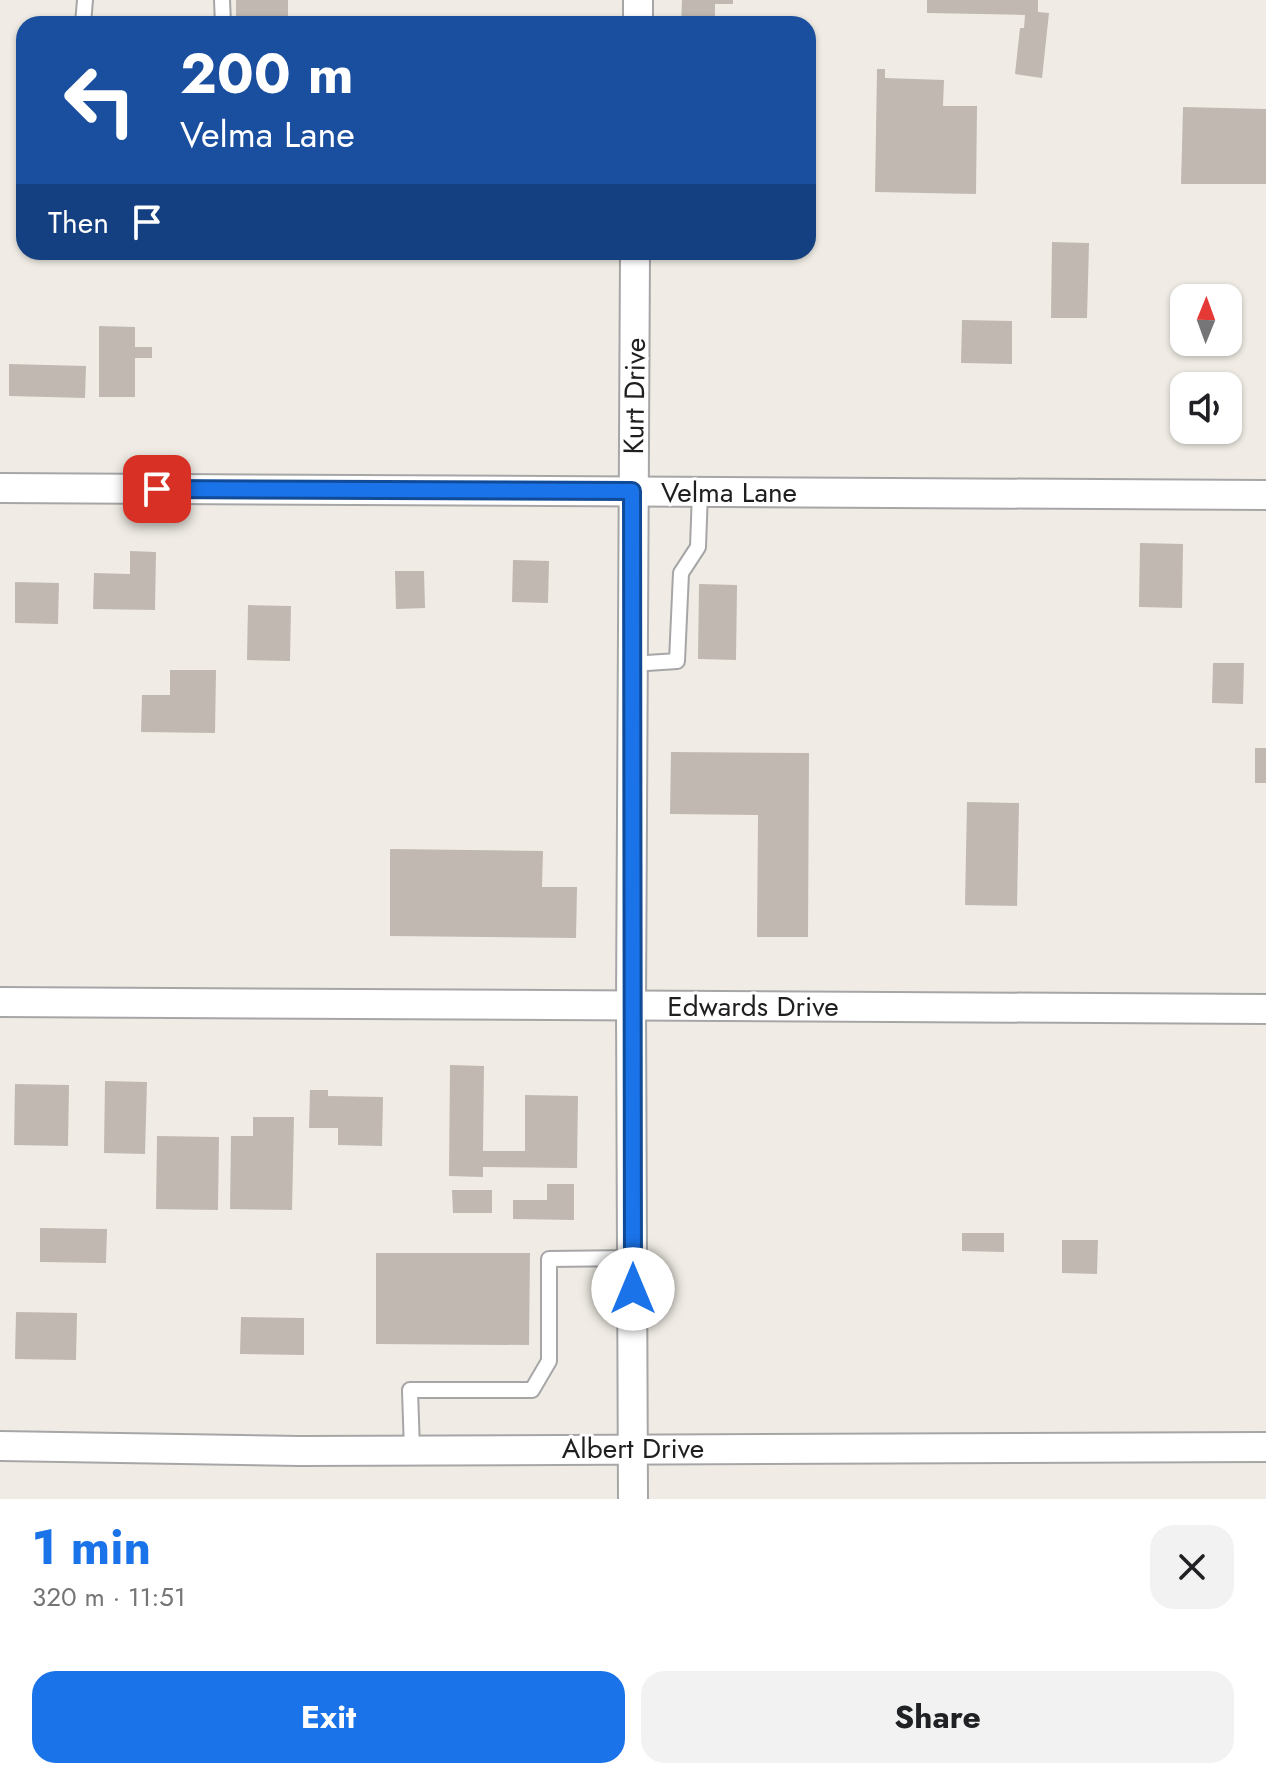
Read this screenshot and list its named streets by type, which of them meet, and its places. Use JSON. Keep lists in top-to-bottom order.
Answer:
{
  "streets": {
    "street": [
      "Kurt Drive",
      "Velma Lane",
      "Edwards Drive",
      "Albert Drive"
    ]
  },
  "crossings": [
    ["Kurt Drive", "Velma Lane"],
    ["Kurt Drive", "Edwards Drive"],
    ["Kurt Drive", "Albert Drive"]
  ],
  "north": "top",
  "page": {
    "turn": ["200 m", "Velma Lane"],
    "then": "Then",
    "heading": ["1 min", "320 m · 11:51"],
    "buttons": ["Exit", "Share"]
  }
}
